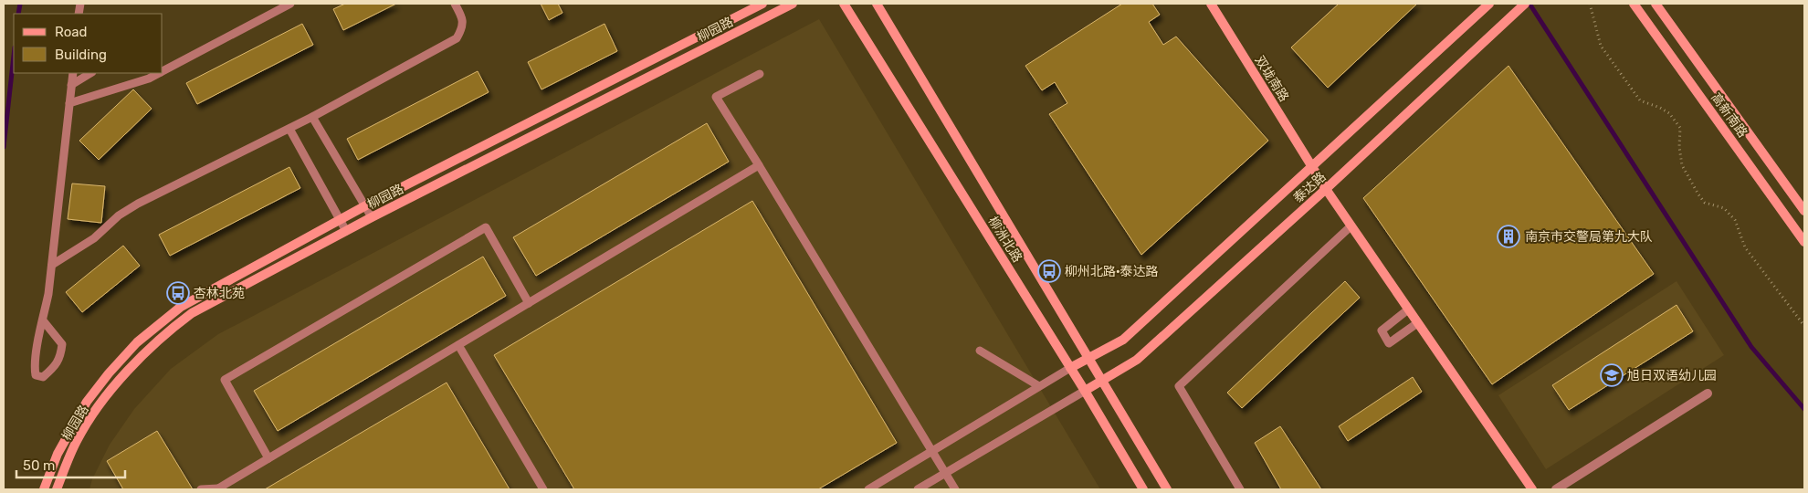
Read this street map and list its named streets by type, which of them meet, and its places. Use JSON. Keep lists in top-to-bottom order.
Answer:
{
  "streets": {
    "street": [
      "柳园路",
      "双垅南路",
      "高新南路",
      "泰达路",
      "柳洲北路"
    ]
  },
  "crossings": [
    ["双垅南路", "泰达路"],
    ["泰达路", "柳洲北路"]
  ],
  "places": {
    "building": ["南京市交警局第九大队"],
    "bus stop": ["柳州北路·泰达路", "杏林北苑"],
    "school or university": ["旭日双语幼儿园"]
  },
  "legend": ["Road", "Building"],
  "scale_bar": "50 m"
}
